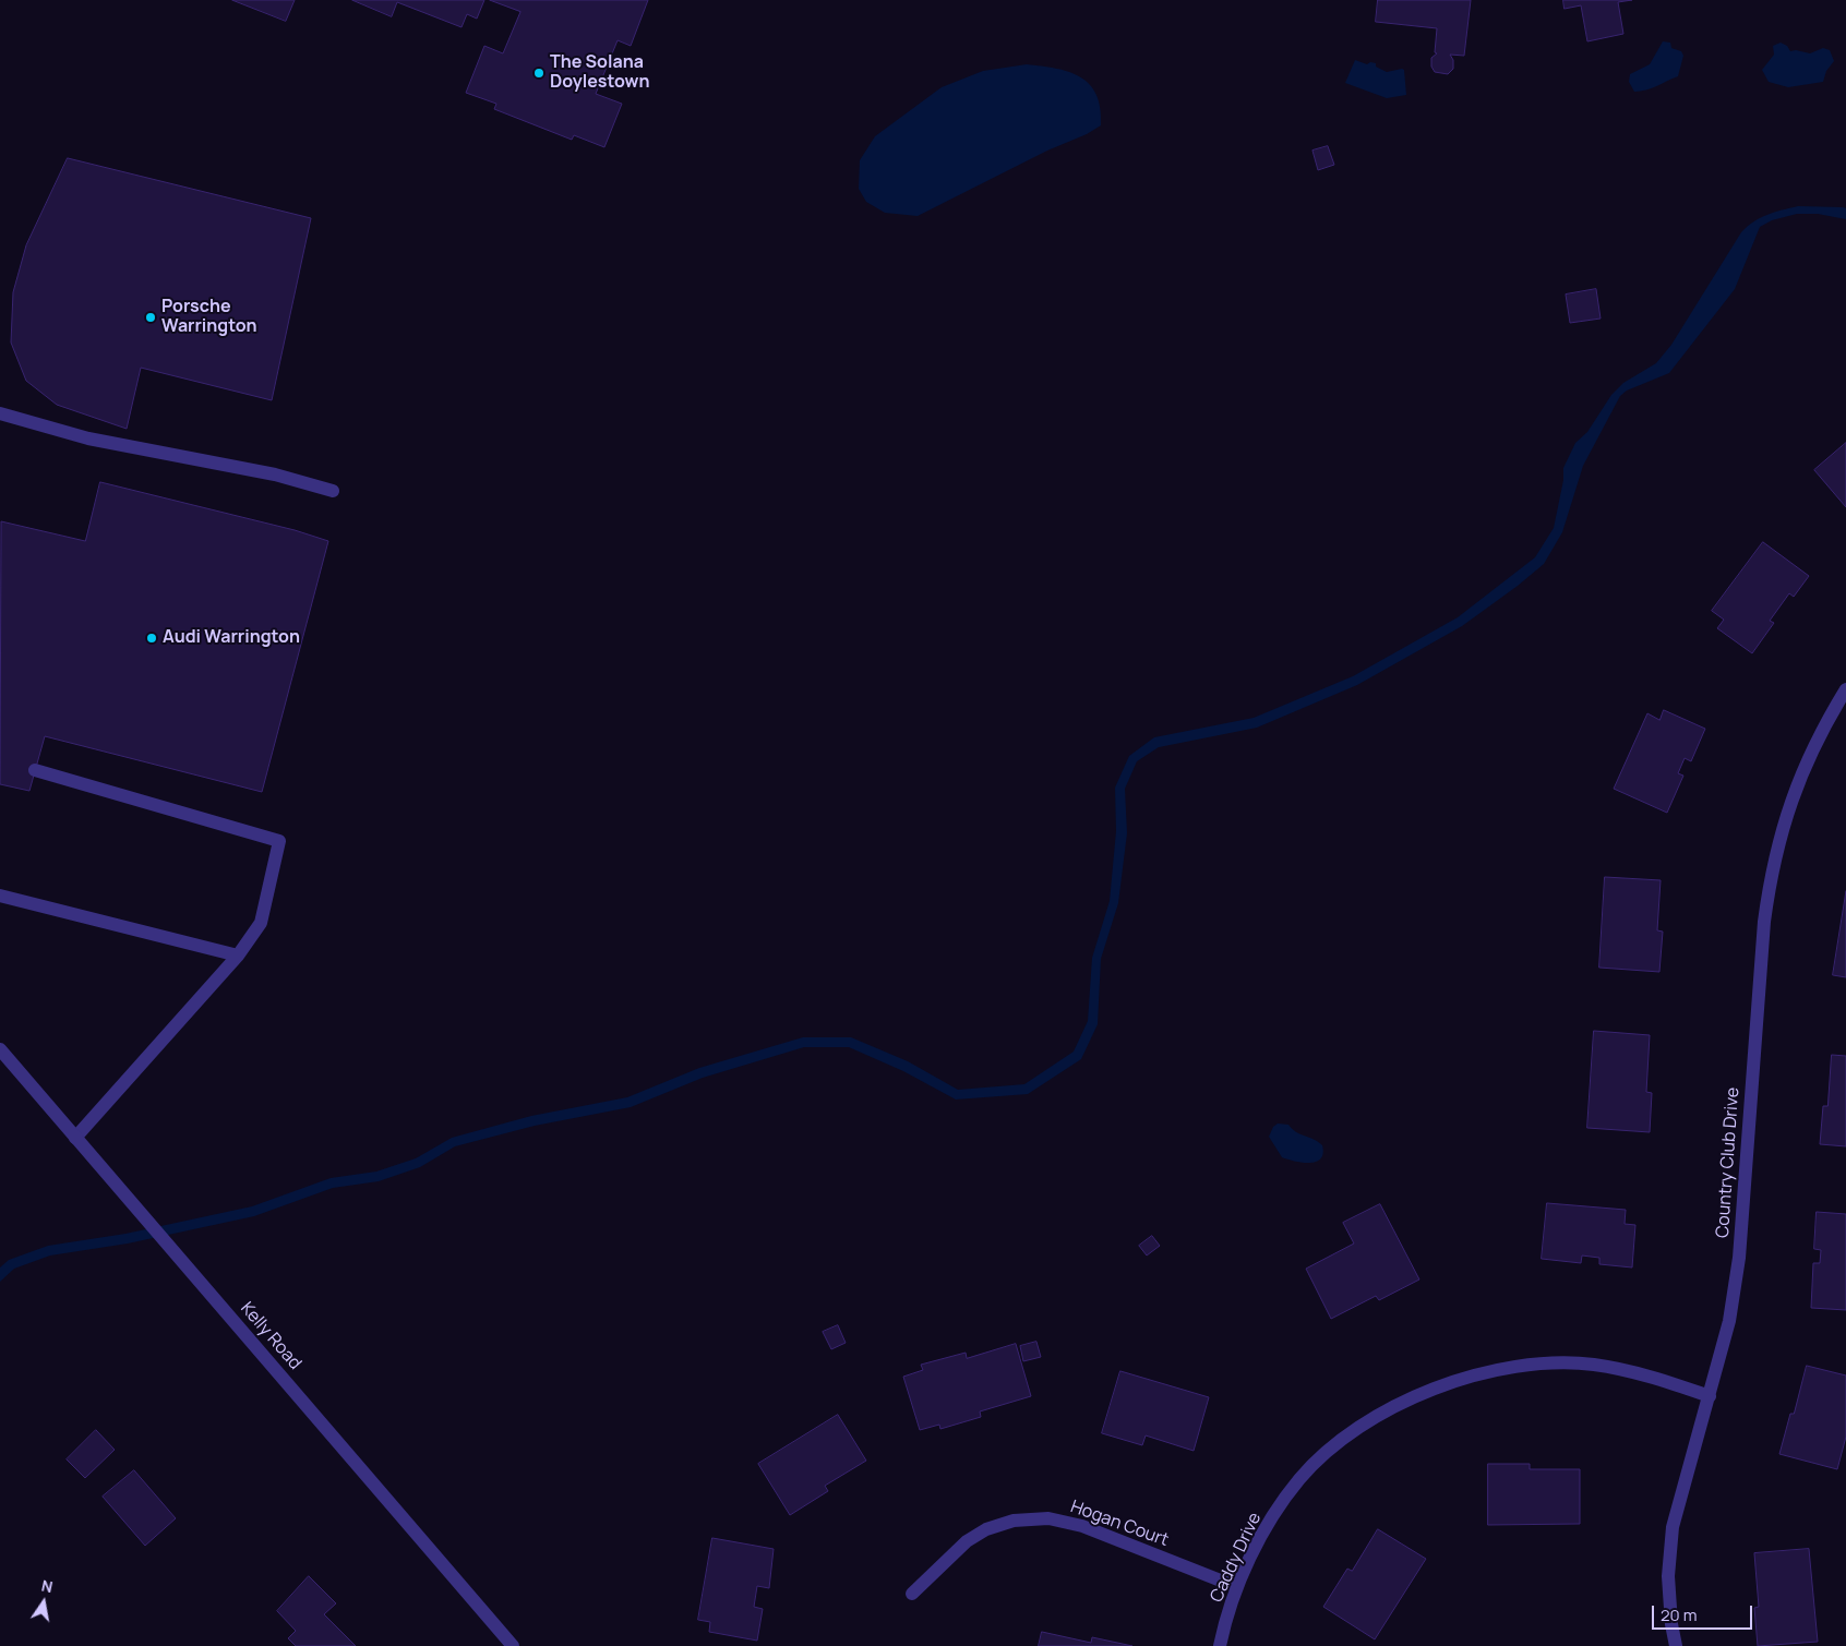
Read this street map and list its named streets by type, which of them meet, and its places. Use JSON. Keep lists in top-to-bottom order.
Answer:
{
  "streets": {
    "street": [
      "Country Club Drive",
      "Kelly Road",
      "Hogan Court",
      "Caddy Drive"
    ]
  },
  "crossings": [
    ["Country Club Drive", "Caddy Drive"],
    ["Hogan Court", "Caddy Drive"]
  ],
  "places": ["The Solana Doylestown", "Porsche Warrington", "Audi Warrington"],
  "scale_bar": "20 m",
  "north": "top"
}
